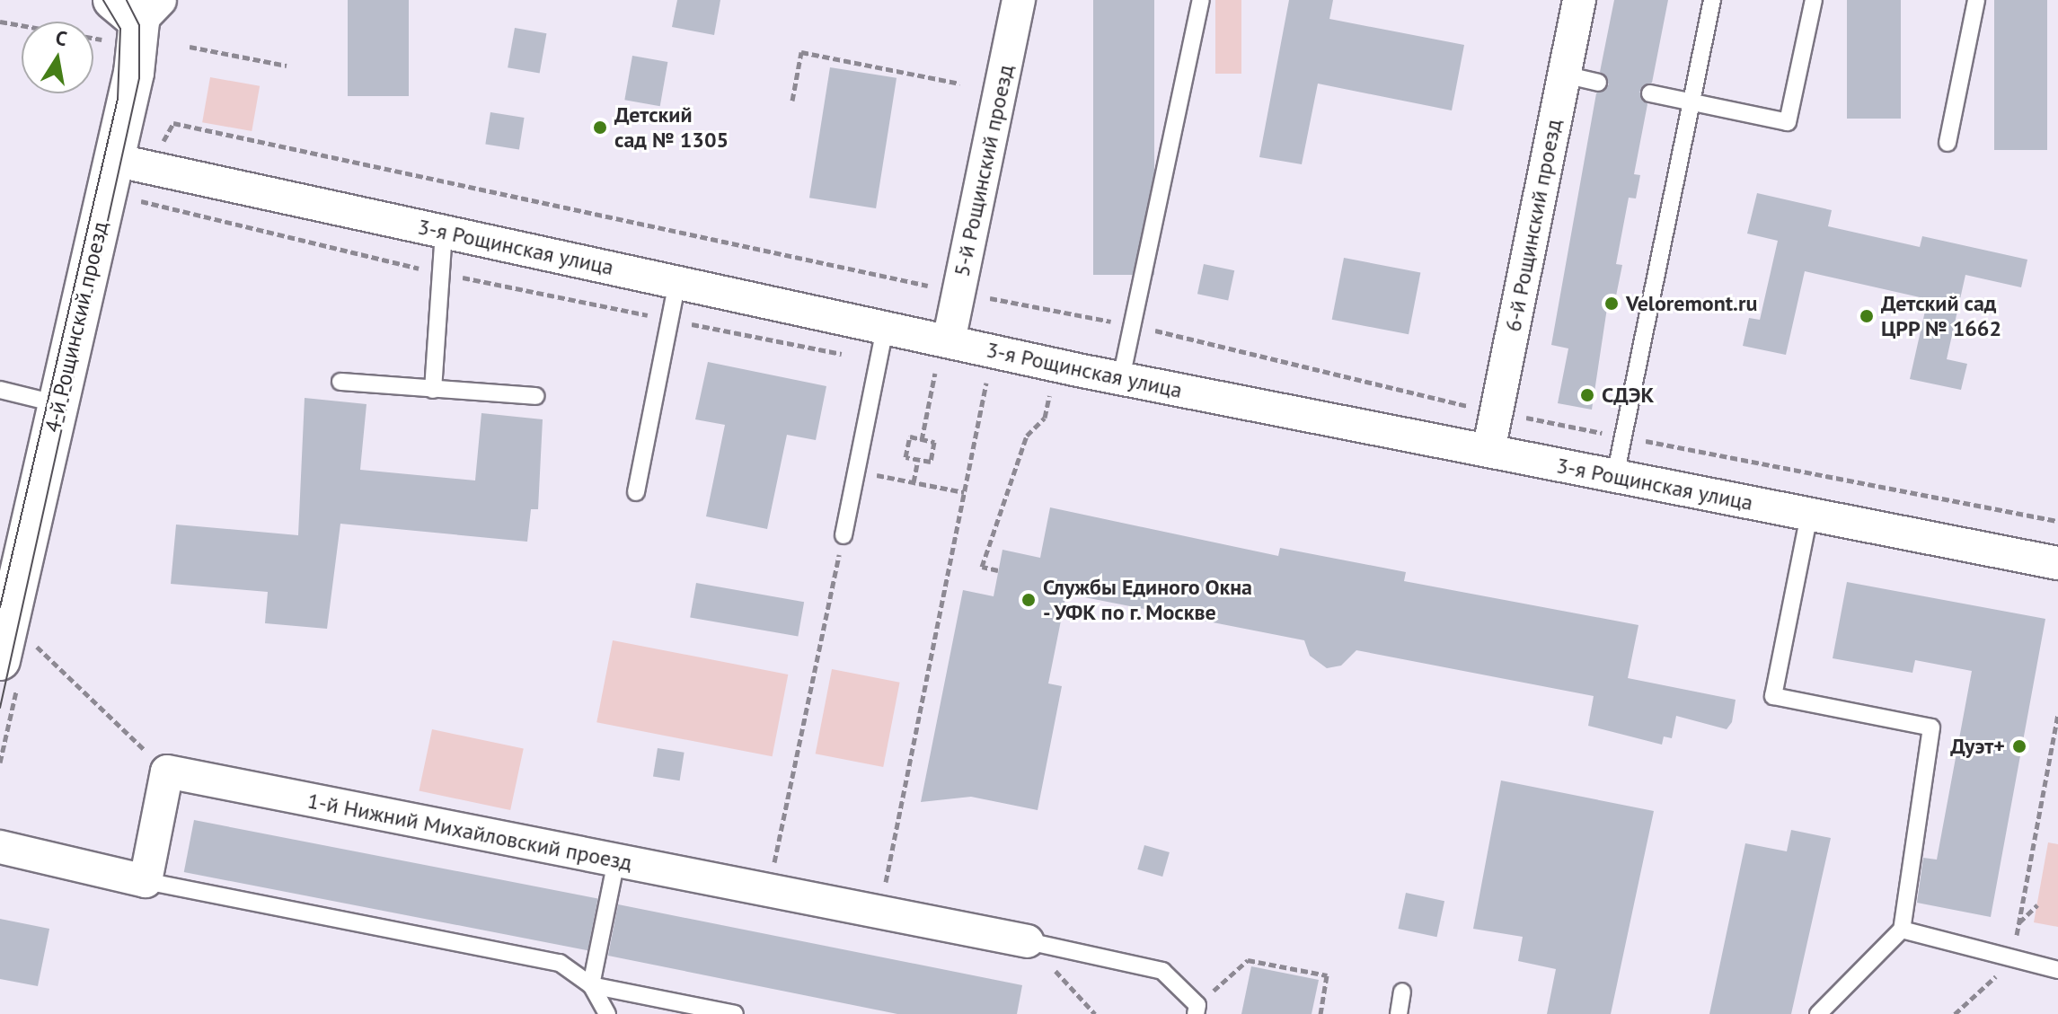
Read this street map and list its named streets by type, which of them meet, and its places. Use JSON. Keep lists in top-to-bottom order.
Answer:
{
  "streets": {
    "street": [
      "5-й Рощинский проезд",
      "6-й Рощинский проезд",
      "3-я Рощинская улица",
      "4-й Рощинский проезд",
      "1-й Нижний Михайловский проезд"
    ]
  },
  "crossings": [
    ["5-й Рощинский проезд", "3-я Рощинская улица"],
    ["6-й Рощинский проезд", "3-я Рощинская улица"],
    ["3-я Рощинская улица", "4-й Рощинский проезд"]
  ],
  "places": [
    "Детский сад № 1305",
    "Veloremont.ru",
    "Детский сад ЦРР № 1662",
    "СДЭК",
    "Службы Единого Окна - УФК по г. Москве",
    "Дуэт+"
  ],
  "north": "top"
}
